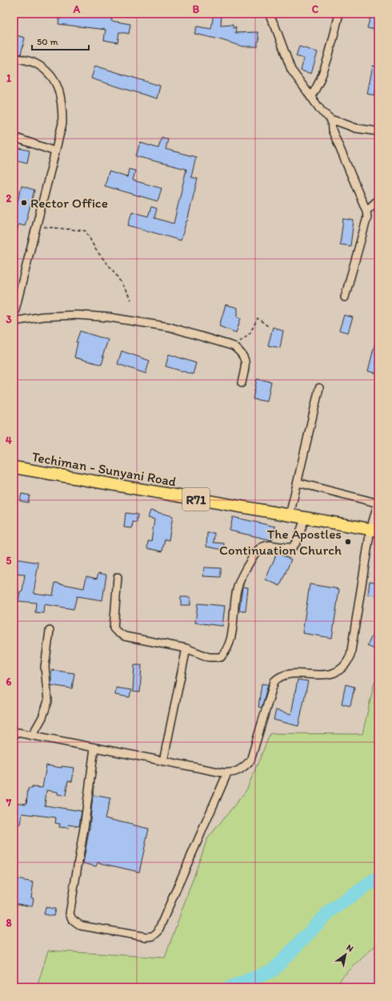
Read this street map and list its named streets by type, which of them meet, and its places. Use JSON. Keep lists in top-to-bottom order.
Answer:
{
  "streets": {
    "main road": ["Techiman - Sunyani Road", "R71"]
  },
  "places": ["Rector Office", "The Apostles Continuation Church"],
  "scale_bar": "50 m",
  "north": "top right",
  "grid": {
    "columns": ["A", "B", "C"],
    "rows": [
      "1",
      "2",
      "3",
      "4",
      "5",
      "6",
      "7",
      "8"
    ]
  }
}
